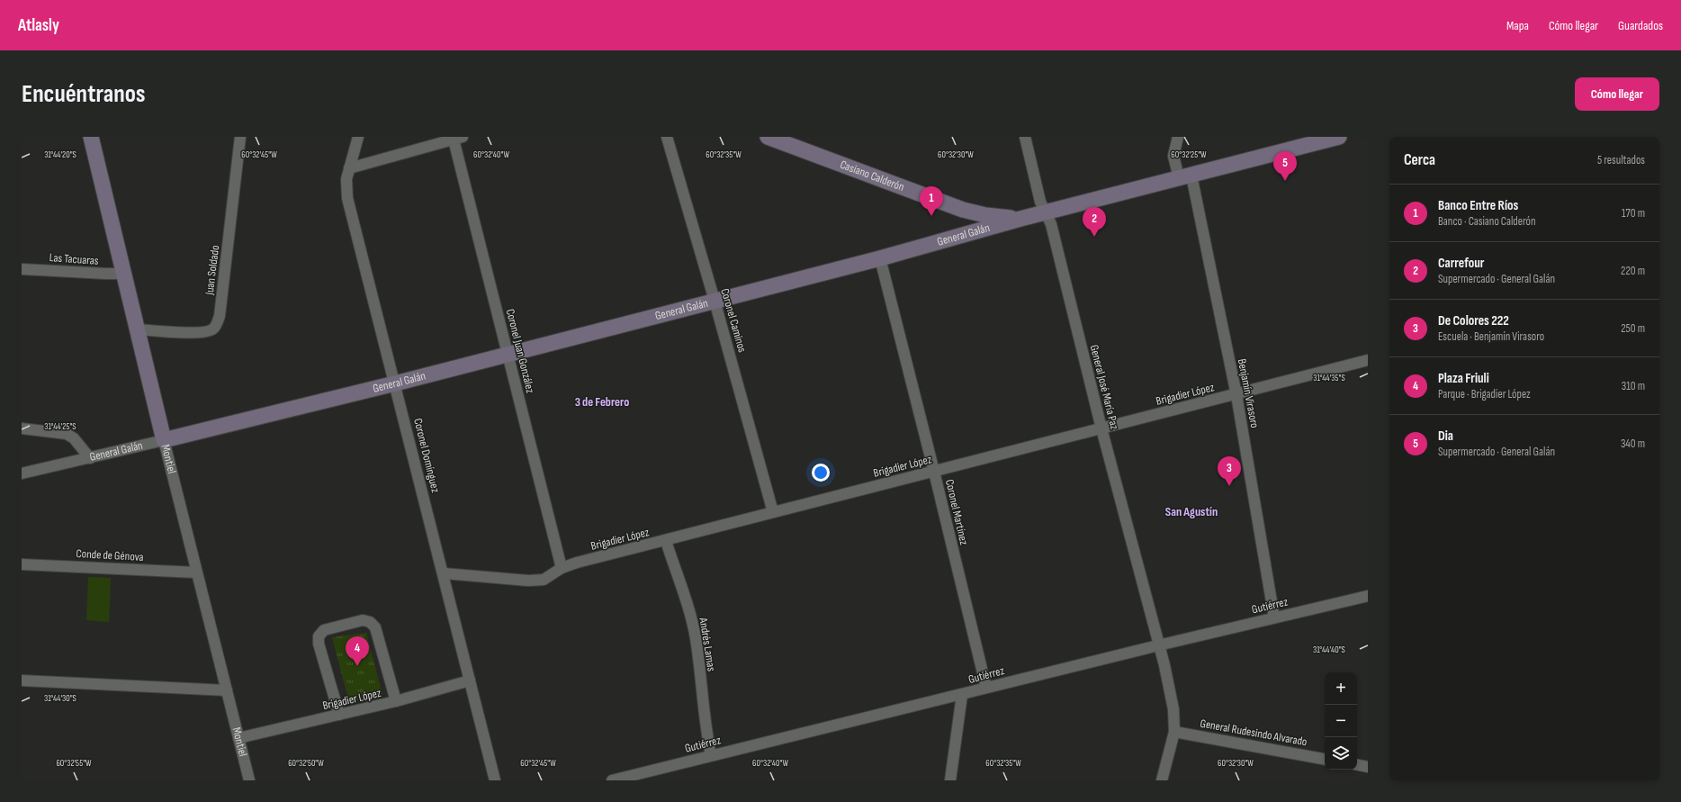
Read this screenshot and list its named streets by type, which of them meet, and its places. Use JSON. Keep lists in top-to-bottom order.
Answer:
{
  "streets": {
    "street": [
      "Casiano Calderón",
      "General Galán",
      "Las Tacuaras",
      "Juan Soldado",
      "Coronel Caminos",
      "Coronel Juan González",
      "General José María Paz",
      "Benjamín Virasoro",
      "Brigadier López",
      "Coronel Domínguez",
      "Montiel",
      "Coronel Martínez",
      "Conde de Génova",
      "Gutiérrez",
      "Andrés Lamas",
      "General Rudesindo Alvarado"
    ]
  },
  "crossings": [
    ["Casiano Calderón", "General Galán"],
    ["General Galán", "Coronel Caminos"],
    ["General Galán", "Coronel Juan González"],
    ["General Galán", "General José María Paz"],
    ["General Galán", "Benjamín Virasoro"],
    ["General Galán", "Coronel Domínguez"],
    ["General Galán", "Montiel"],
    ["General Galán", "Coronel Martínez"],
    ["Las Tacuaras", "Montiel"],
    ["Juan Soldado", "Montiel"],
    ["Coronel Caminos", "Brigadier López"],
    ["Coronel Juan González", "Brigadier López"],
    ["General José María Paz", "Brigadier López"],
    ["General José María Paz", "Gutiérrez"],
    ["General José María Paz", "General Rudesindo Alvarado"],
    ["Benjamín Virasoro", "Brigadier López"],
    ["Benjamín Virasoro", "Gutiérrez"],
    ["Brigadier López", "Coronel Domínguez"],
    ["Brigadier López", "Montiel"],
    ["Brigadier López", "Coronel Martínez"],
    ["Brigadier López", "Andrés Lamas"],
    ["Montiel", "Conde de Génova"],
    ["Coronel Martínez", "Gutiérrez"],
    ["Gutiérrez", "Andrés Lamas"]
  ],
  "districts": ["3 de Febrero", "San Agustín"],
  "page": {
    "header": "Atlasly",
    "nav": ["Mapa", "Cómo llegar", "Guardados"],
    "buttons": "Cómo llegar",
    "title": "Encuéntranos",
    "heading": ["Cerca", "5 resultados"],
    "pins": [
      "5",
      "1",
      "2",
      "3",
      "4"
    ],
    "list": [
      {
        "mark": "1",
        "name": "Banco Entre Ríos",
        "note": "Banco · Casiano Calderón",
        "value": "170 m"
      },
      {
        "mark": "2",
        "name": "Carrefour",
        "note": "Supermercado · General Galán",
        "value": "220 m"
      },
      {
        "mark": "3",
        "name": "De Colores 222",
        "note": "Escuela · Benjamín Virasoro",
        "value": "250 m"
      },
      {
        "mark": "4",
        "name": "Plaza Friuli",
        "note": "Parque · Brigadier López",
        "value": "310 m"
      },
      {
        "mark": "5",
        "name": "Dia",
        "note": "Supermercado · General Galán",
        "value": "340 m"
      }
    ],
    "map_buttons": ["+", "−"]
  },
  "coordinates": [
    "31°44'20\"S",
    "60°32'45\"W",
    "60°32'40\"W",
    "60°32'35\"W",
    "60°32'25\"W",
    "60°32'30\"W",
    "31°44'35\"S",
    "31°44'25\"S",
    "31°44'40\"S",
    "31°44'30\"S",
    "60°32'55\"W",
    "60°32'50\"W"
  ]
}
